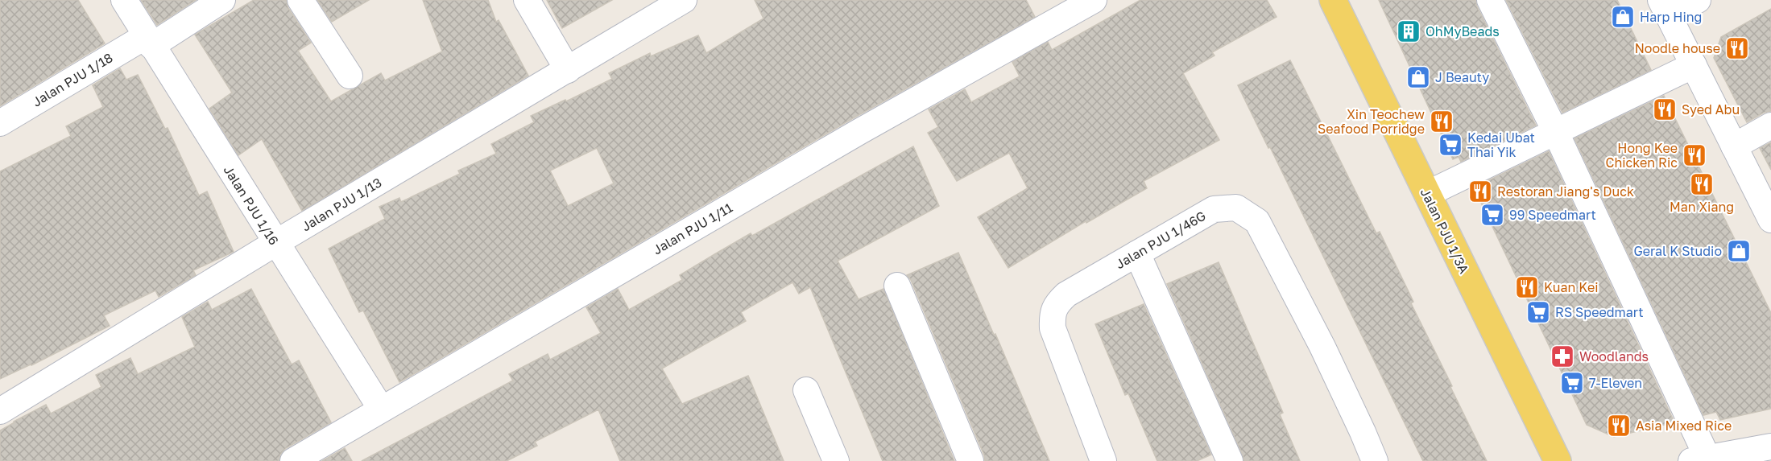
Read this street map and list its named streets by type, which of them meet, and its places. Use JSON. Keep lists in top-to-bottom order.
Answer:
{
  "streets": {
    "main road": ["Jalan PJU 1/3A"],
    "street": [
      "Jalan PJU 1/18",
      "Jalan PJU 1/13",
      "Jalan PJU 1/16",
      "Jalan PJU 1/11",
      "Jalan PJU 1/46G"
    ]
  },
  "crossings": [
    ["Jalan PJU 1/18", "Jalan PJU 1/16"],
    ["Jalan PJU 1/13", "Jalan PJU 1/16"],
    ["Jalan PJU 1/16", "Jalan PJU 1/11"]
  ],
  "places": {
    "shop": ["Harp Hing", "J Beauty", "Geral K Studio"],
    "building": ["OhMyBeads"],
    "restaurant": [
      "Noodle house",
      "Syed Abu",
      "Xin Teochew Seafood Porridge",
      "Hong Kee Chicken Ric",
      "Man Xiang",
      "Restoran Jiang's Duck",
      "Kuan Kei",
      "Asia Mixed Rice"
    ],
    "supermarket": [
      "Kedai Ubat Thai Yik",
      "99 Speedmart",
      "RS Speedmart",
      "7-Eleven"
    ],
    "pharmacy": ["Woodlands"]
  }
}
